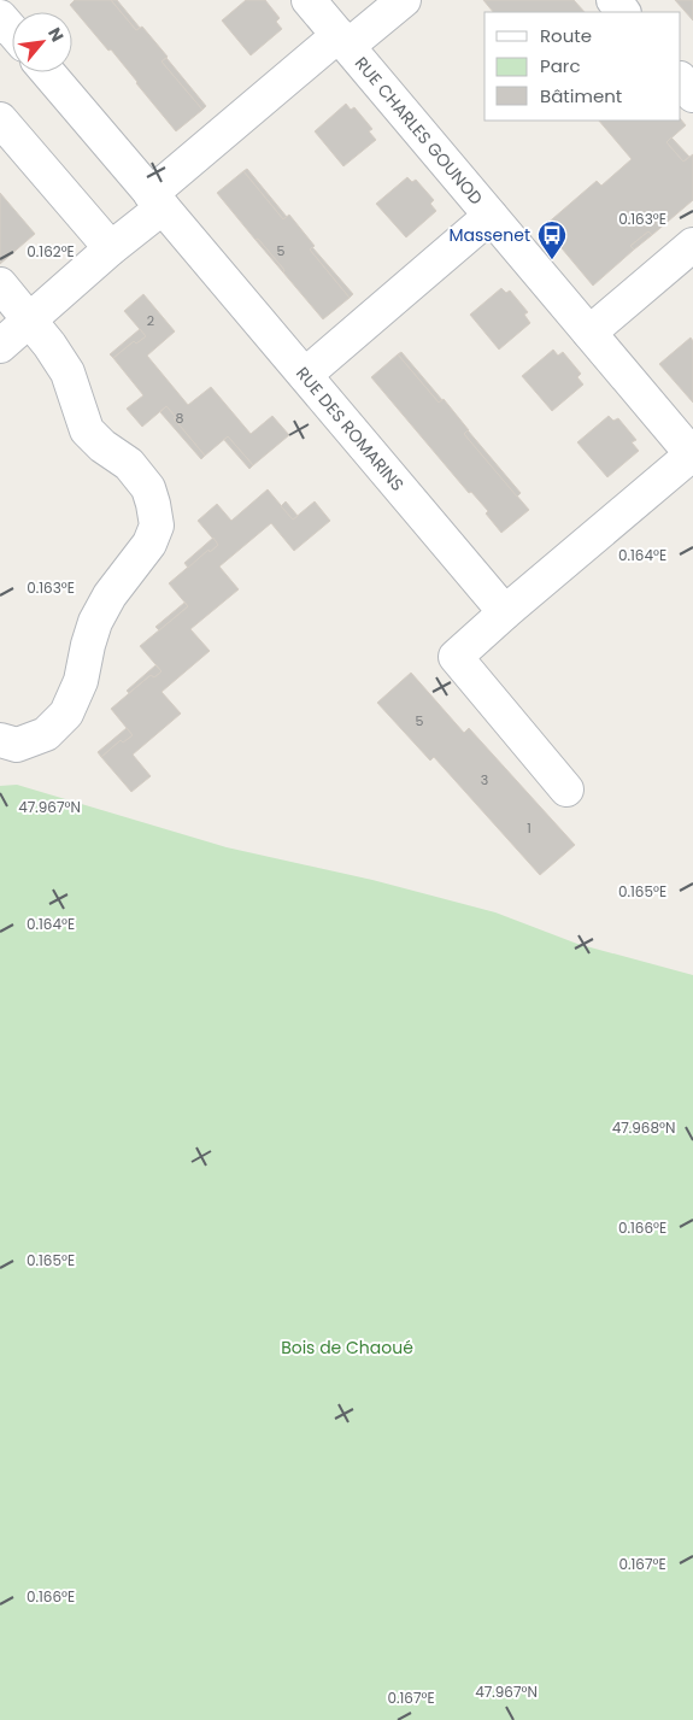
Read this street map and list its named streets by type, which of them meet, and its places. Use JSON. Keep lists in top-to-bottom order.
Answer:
{
  "streets": {
    "street": ["RUE CHARLES GOUNOD", "RUE DES ROMARINS"]
  },
  "parks": ["Bois de Chaoué"],
  "places": {
    "bus stop": ["Massenet"]
  },
  "house_numbers": [
    "5",
    "2",
    "8",
    "5",
    "3",
    "1"
  ],
  "legend": ["Route", "Parc", "Bâtiment"],
  "north": "top right",
  "coordinates": [
    "0.163°E",
    "0.162°E",
    "0.164°E",
    "47.967°N",
    "0.165°E",
    "47.968°N",
    "0.166°E",
    "0.167°E"
  ]
}
